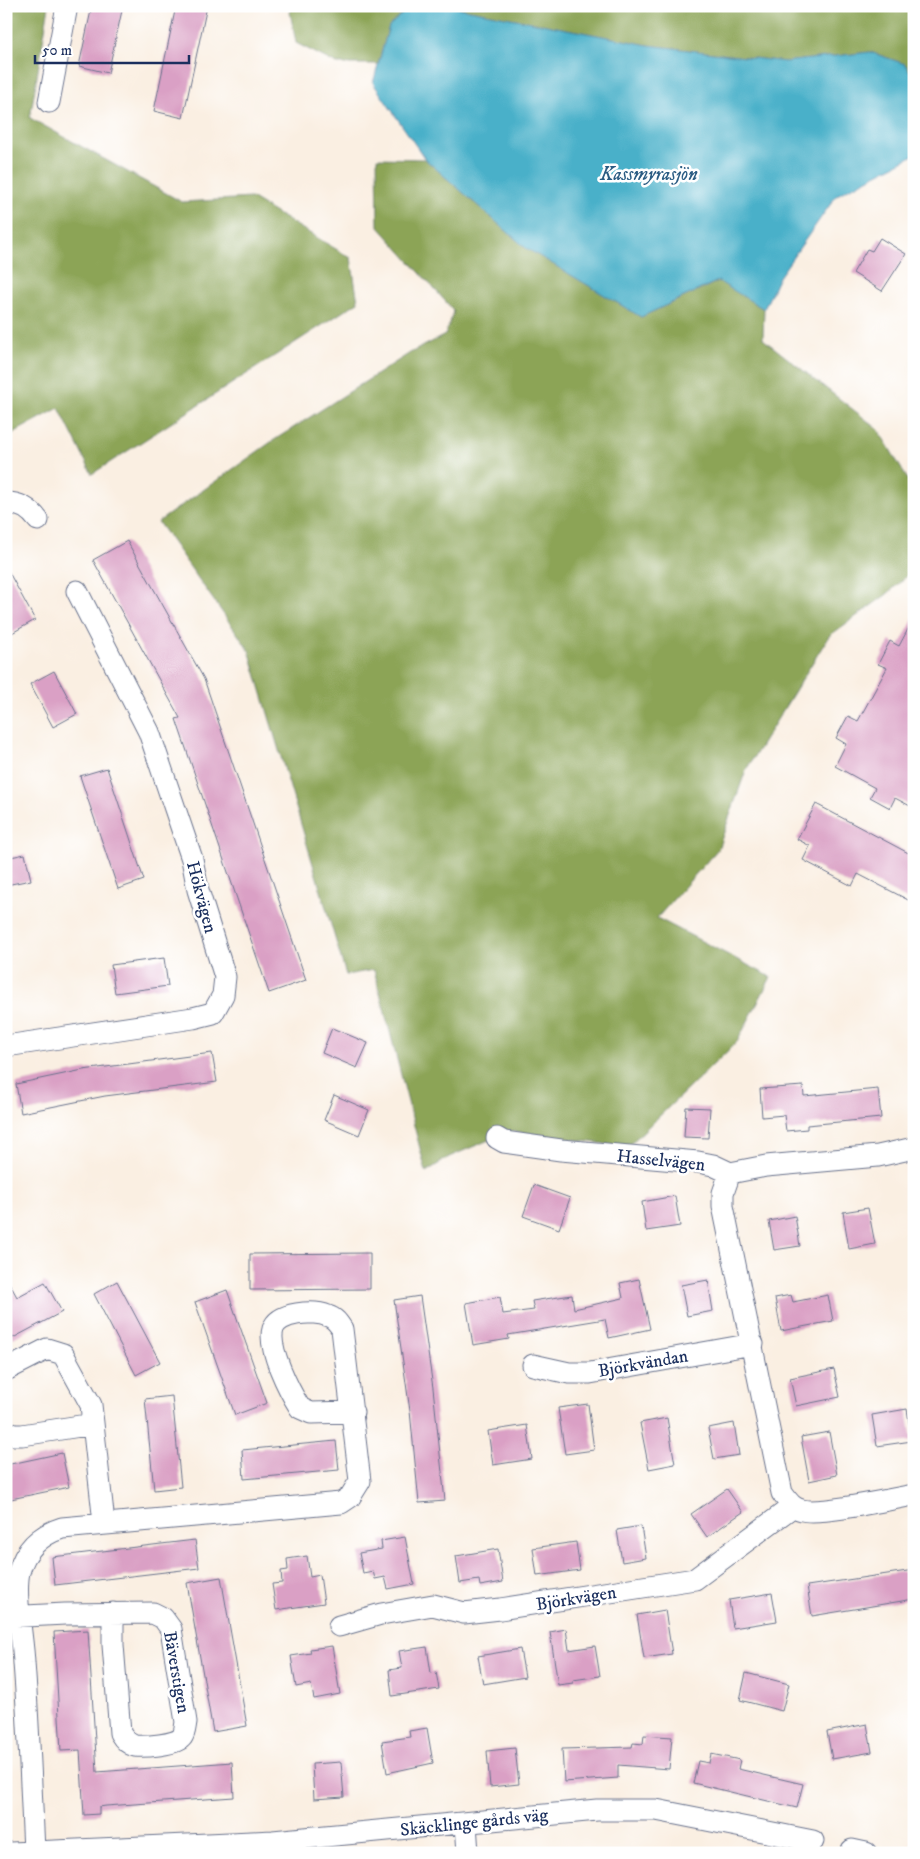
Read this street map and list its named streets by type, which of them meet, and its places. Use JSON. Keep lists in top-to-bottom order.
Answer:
{
  "streets": {
    "street": [
      "Hökvägen",
      "Hasselvägen",
      "Björkvändan",
      "Björkvägen",
      "Bäverstigen",
      "Skäcklinge gårds väg"
    ]
  },
  "water": ["Kassmyrasjön"],
  "scale_bar": "50 m"
}
